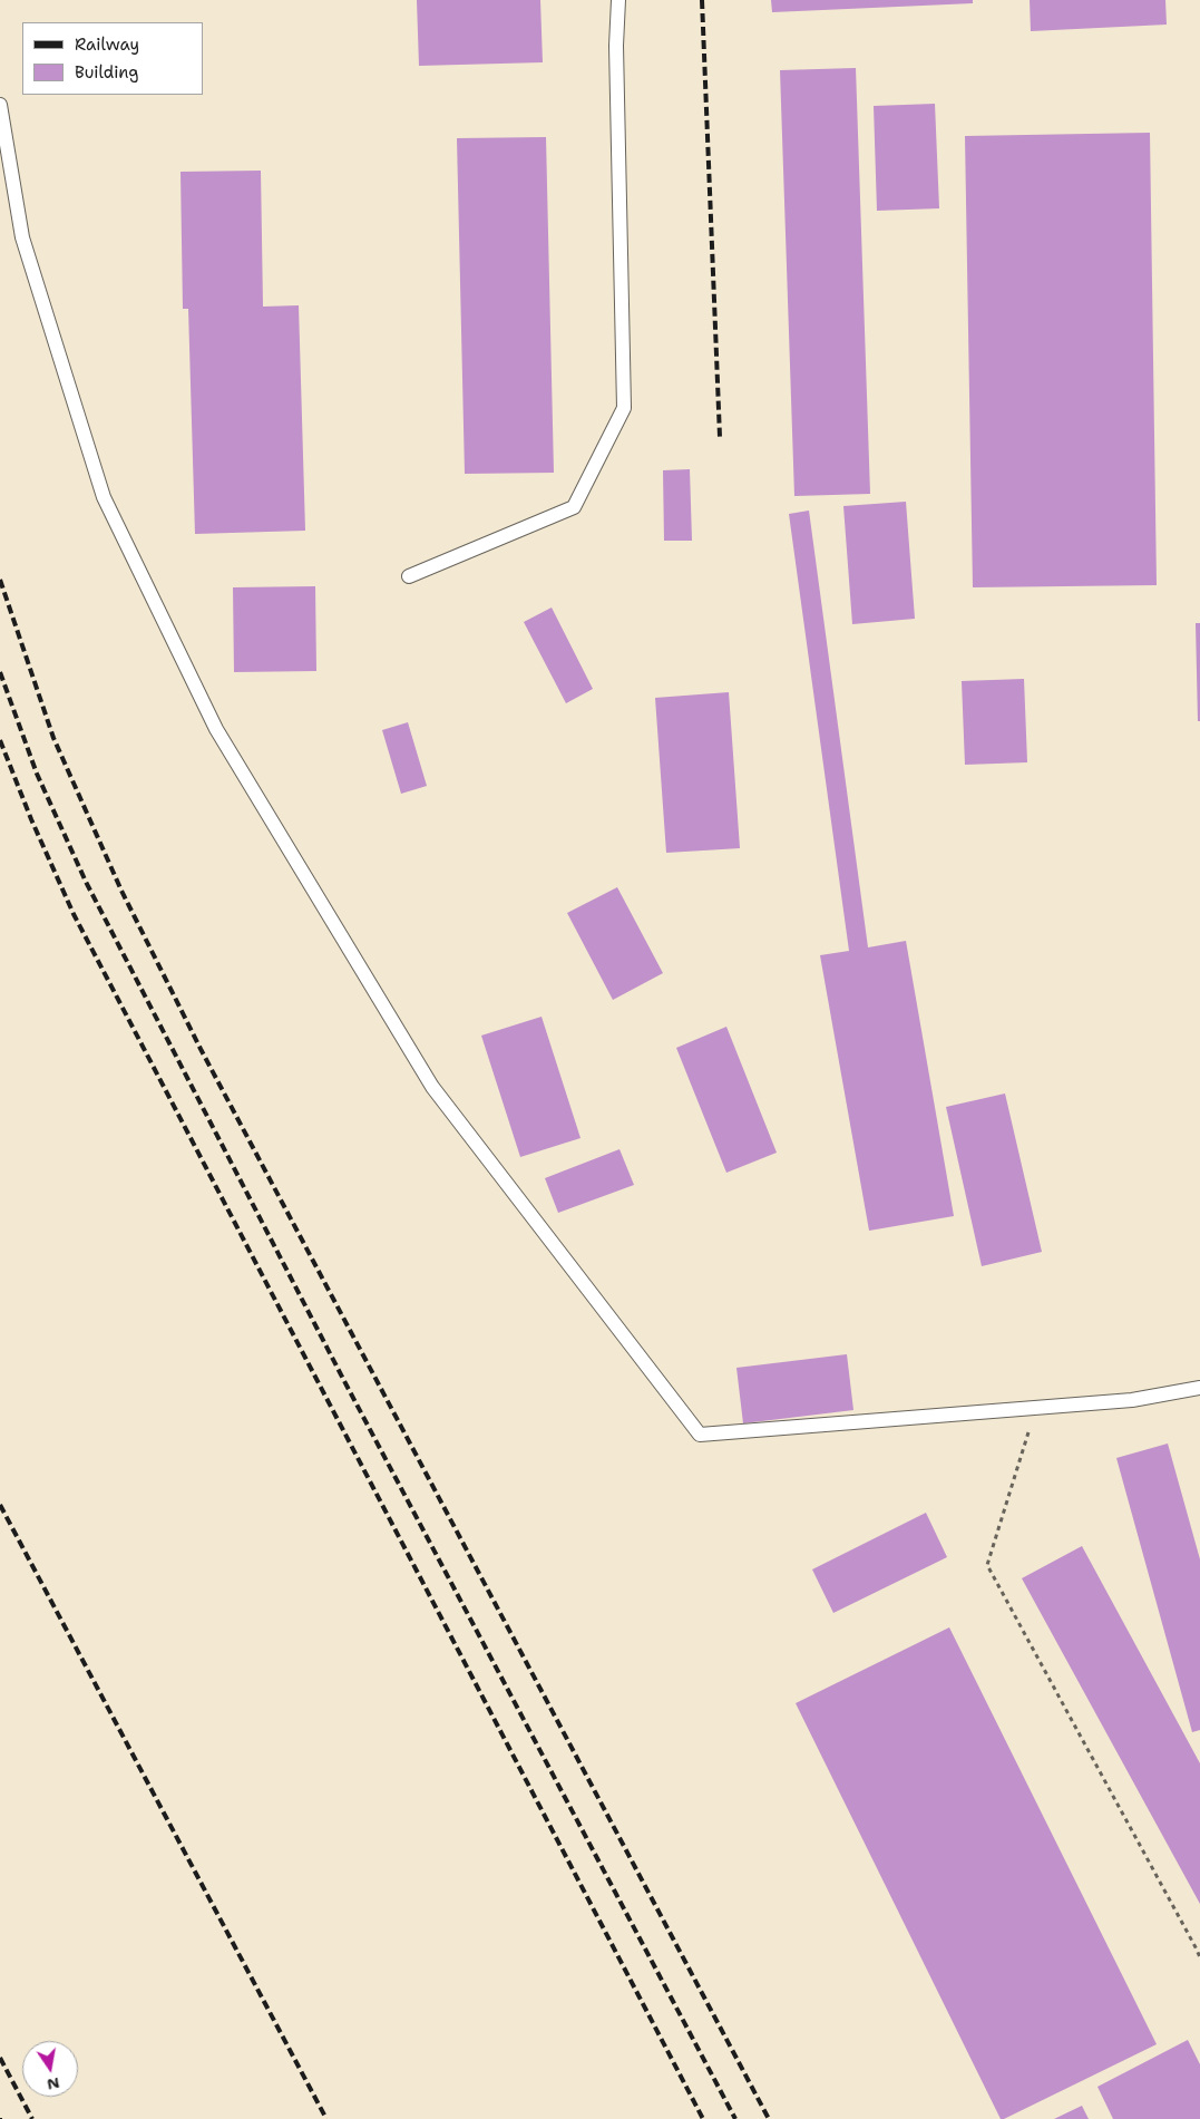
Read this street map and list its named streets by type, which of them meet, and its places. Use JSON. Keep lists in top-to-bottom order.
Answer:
{
  "legend": ["Railway", "Building"],
  "north": "bottom"
}
